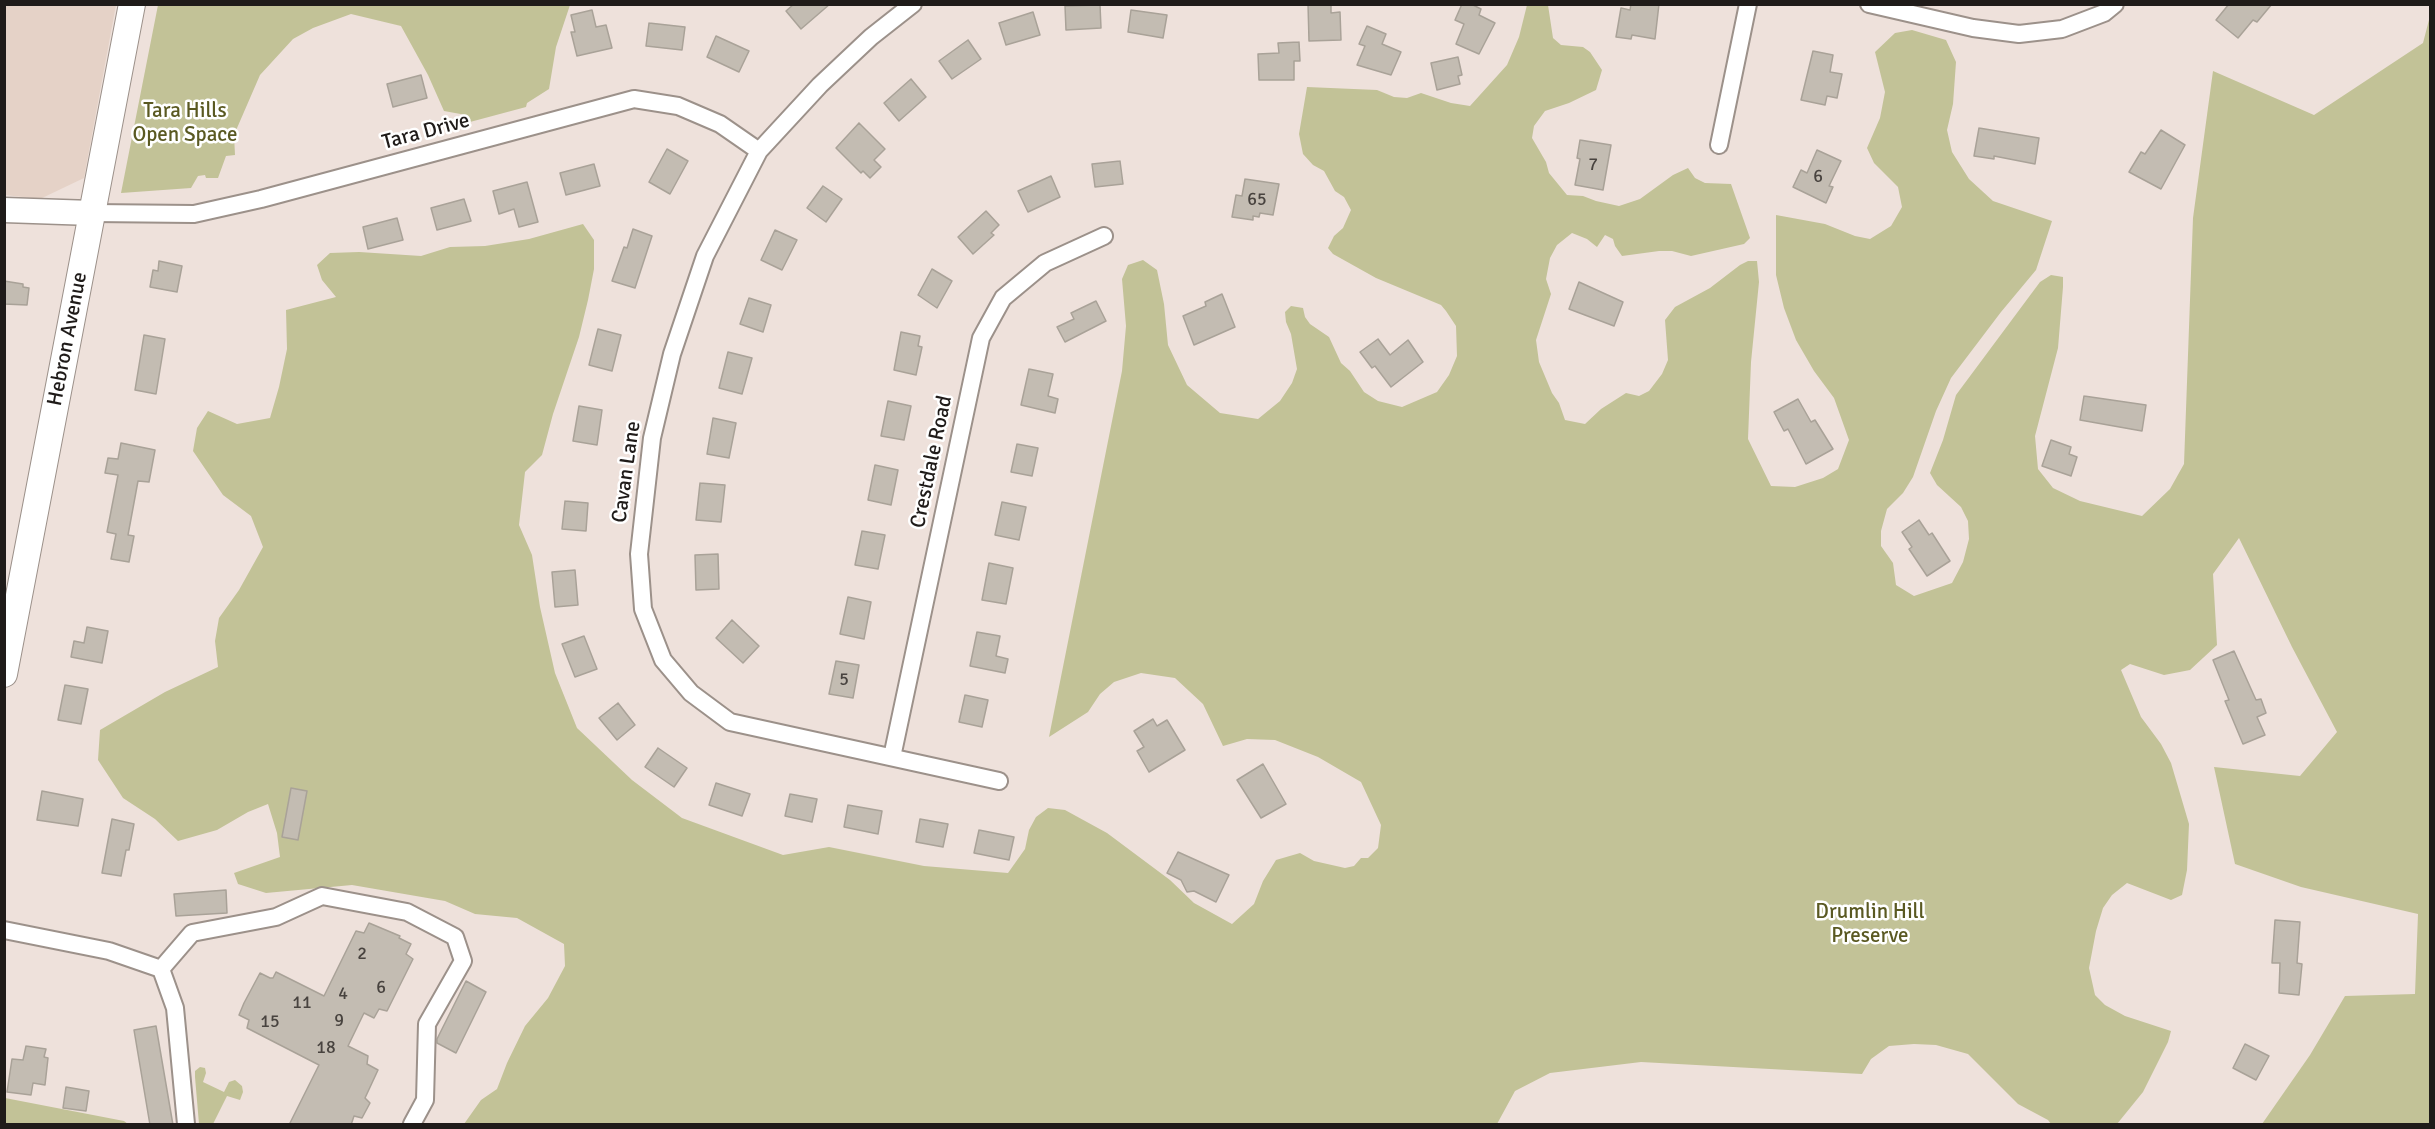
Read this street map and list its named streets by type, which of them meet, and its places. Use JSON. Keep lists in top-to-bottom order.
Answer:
{
  "streets": {
    "main road": ["Hebron Avenue"],
    "street": ["Tara Drive", "Crestdale Road", "Cavan Lane"]
  },
  "crossings": [
    ["Tara Drive", "Hebron Avenue"],
    ["Tara Drive", "Cavan Lane"],
    ["Crestdale Road", "Cavan Lane"]
  ],
  "parks": ["Tara Hills Open Space", "Drumlin Hill Preserve"],
  "house_numbers": [
    "7",
    "6",
    "65",
    "5",
    "2",
    "6",
    "4",
    "11",
    "9",
    "15",
    "18"
  ]
}
